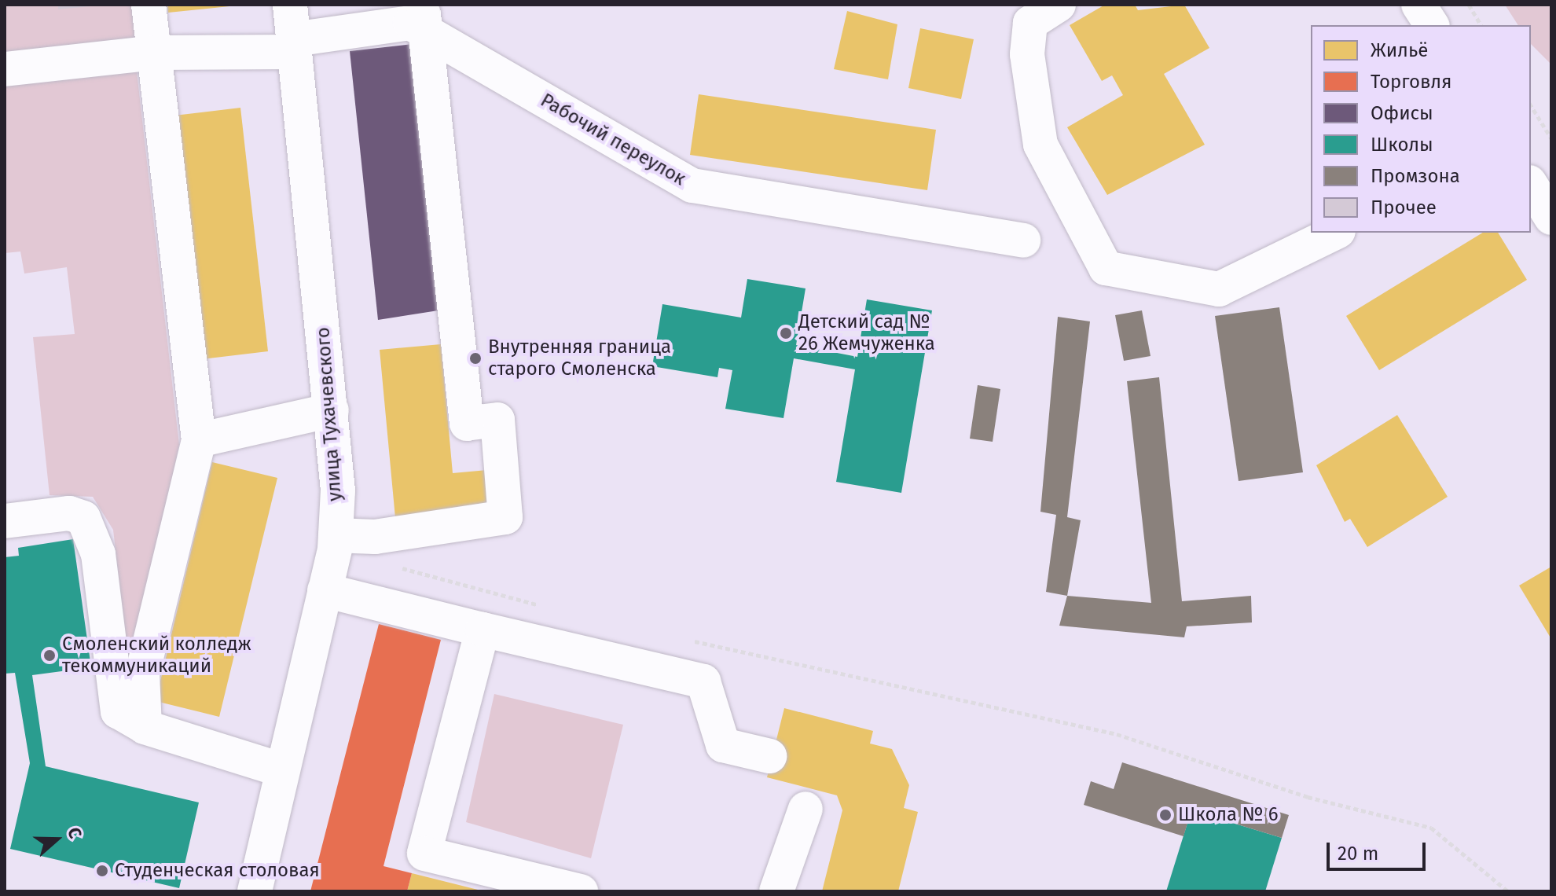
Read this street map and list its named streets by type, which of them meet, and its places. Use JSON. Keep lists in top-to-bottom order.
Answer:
{
  "streets": {
    "street": ["Рабочий переулок", "улица Тухачевского"]
  },
  "crossings": [
    ["Рабочий переулок", "улица Тухачевского"]
  ],
  "places": [
    "Детский сад № 26 Жемчуженка",
    "Внутренняя граница старого Смоленска",
    "Смоленский колледж текоммуникаций",
    "Школа № 6",
    "Студенческая столовая"
  ],
  "legend": [
    "Жильё",
    "Торговля",
    "Офисы",
    "Школы",
    "Промзона",
    "Прочее"
  ],
  "scale_bar": "20 m",
  "north": "right"
}
